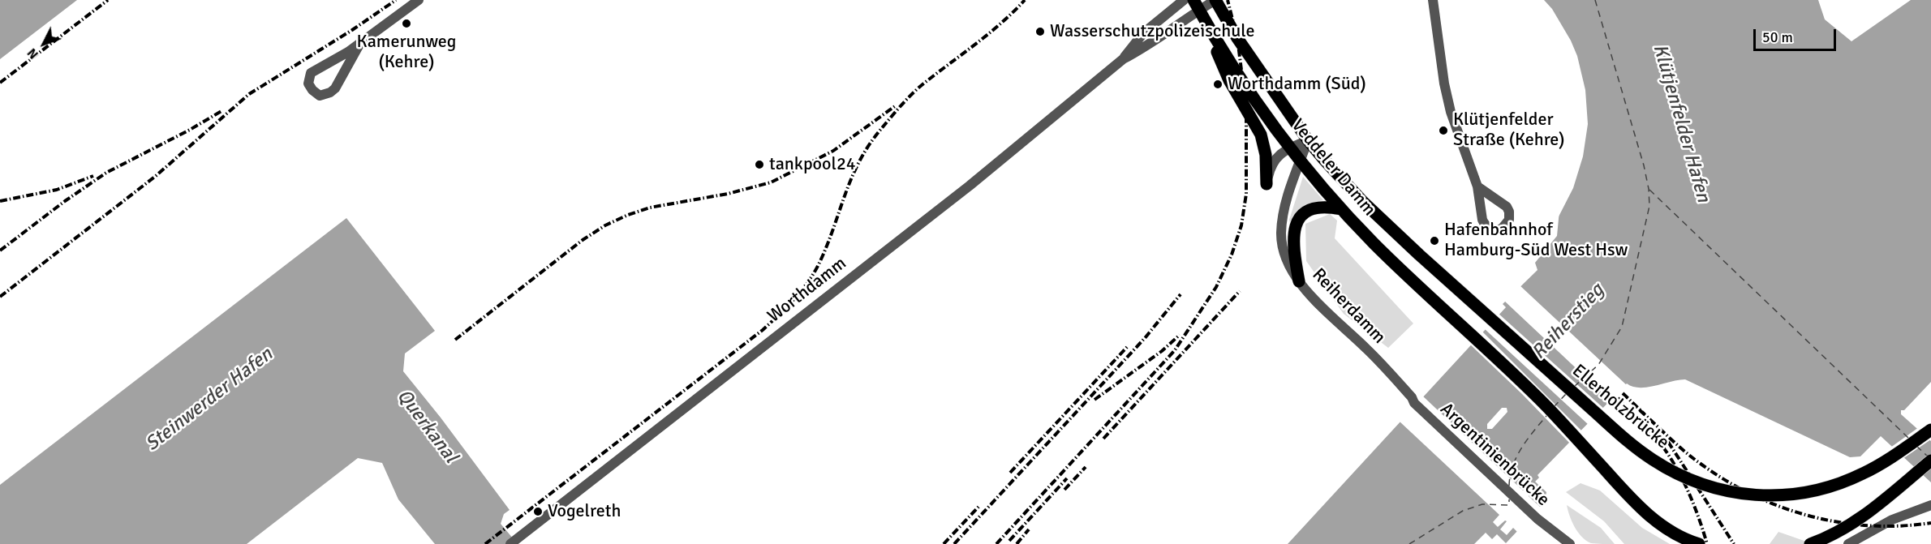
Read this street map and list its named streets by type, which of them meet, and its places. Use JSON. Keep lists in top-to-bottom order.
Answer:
{
  "streets": {
    "main road": ["Veddeler Damm", "Ellerholzbrücke"],
    "street": ["Worthdamm", "Reiherdamm", "Argentinienbrücke"]
  },
  "crossings": [
    ["Veddeler Damm", "Worthdamm"],
    ["Veddeler Damm", "Reiherdamm"],
    ["Veddeler Damm", "Ellerholzbrücke"],
    ["Reiherdamm", "Argentinienbrücke"]
  ],
  "water": [
    "Klütjenfelder Hafen",
    "Reiherstieg",
    "Steinwerder Hafen",
    "Querkanal"
  ],
  "places": [
    "Kamerunweg (Kehre)",
    "Wasserschutzpolizeischule",
    "Worthdamm (Süd)",
    "Klütjenfelder Straße (Kehre)",
    "tankpool24",
    "Hafenbahnhof Hamburg-Süd West Hsw",
    "Vogelreth"
  ],
  "scale_bar": "50 m",
  "north": "bottom left"
}
